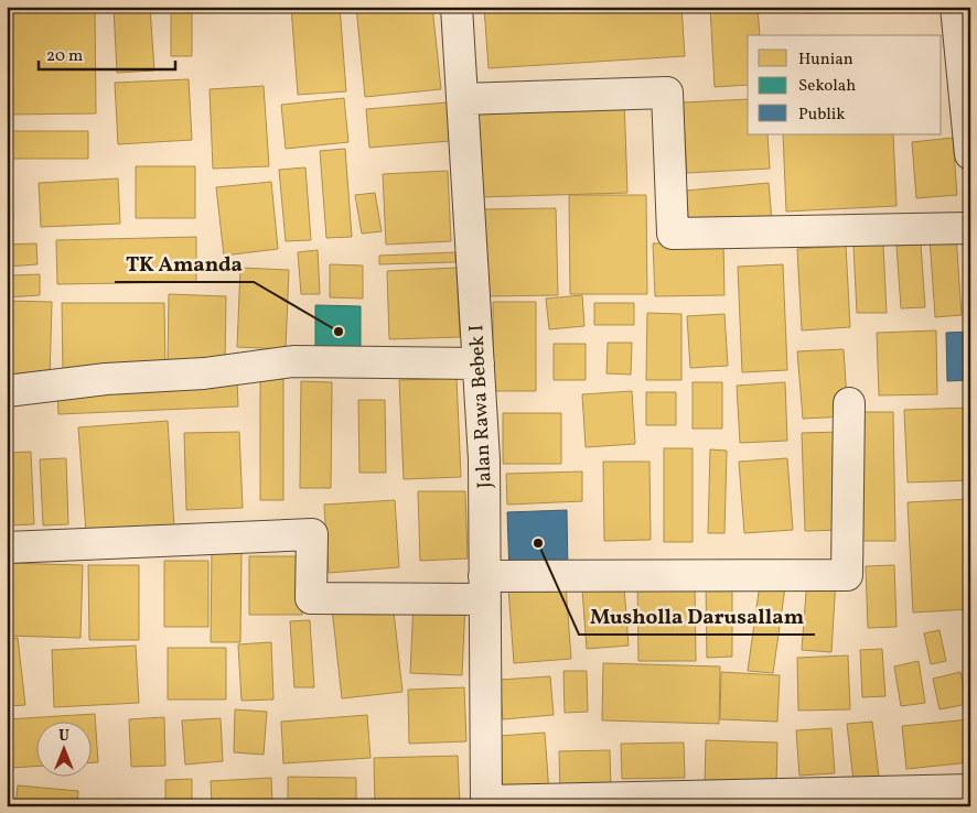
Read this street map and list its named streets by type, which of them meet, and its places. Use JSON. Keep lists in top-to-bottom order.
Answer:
{
  "streets": {
    "street": ["Jalan Rawa Bebek I"]
  },
  "places": ["TK Amanda", "Musholla Darusallam"],
  "legend": ["Hunian", "Sekolah", "Publik"],
  "scale_bar": "20 m",
  "north": "top"
}
